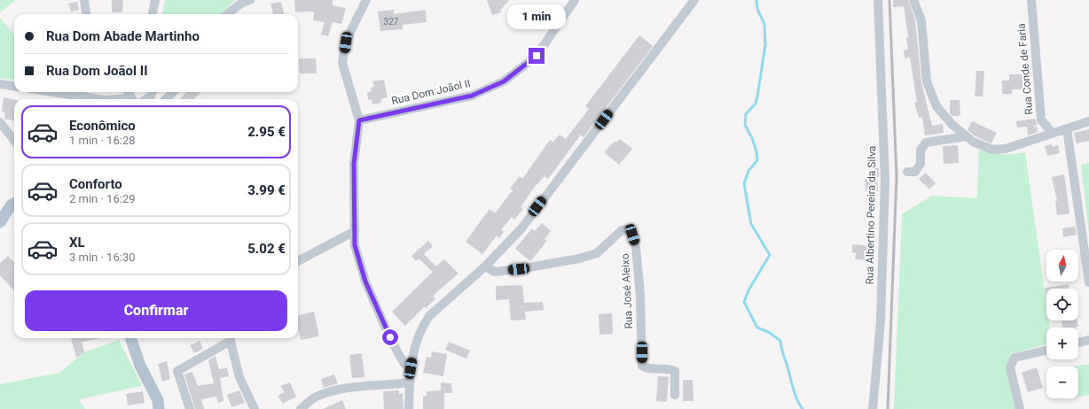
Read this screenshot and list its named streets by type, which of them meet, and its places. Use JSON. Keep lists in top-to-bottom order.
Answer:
{
  "streets": {
    "street": [
      "Rua Conde de Faria",
      "Rua Dom Joãol II",
      "Rua Albertino Pereira da Silva",
      "Rua José Aleixo"
    ]
  },
  "house_numbers": ["327"],
  "north": "top",
  "page": {
    "bubble": "1 min",
    "banner": ["Rua Dom Abade Martinho", "Rua Dom Joãol II"],
    "list": [
      {
        "name": "Econômico",
        "note": "1 min · 16:28",
        "value": "2.95 €"
      },
      {
        "name": "Conforto",
        "note": "2 min · 16:29",
        "value": "3.99 €"
      },
      {
        "name": "XL",
        "note": "3 min · 16:30",
        "value": "5.02 €"
      }
    ],
    "map_buttons": ["+", "−"],
    "buttons": "Confirmar"
  }
}
